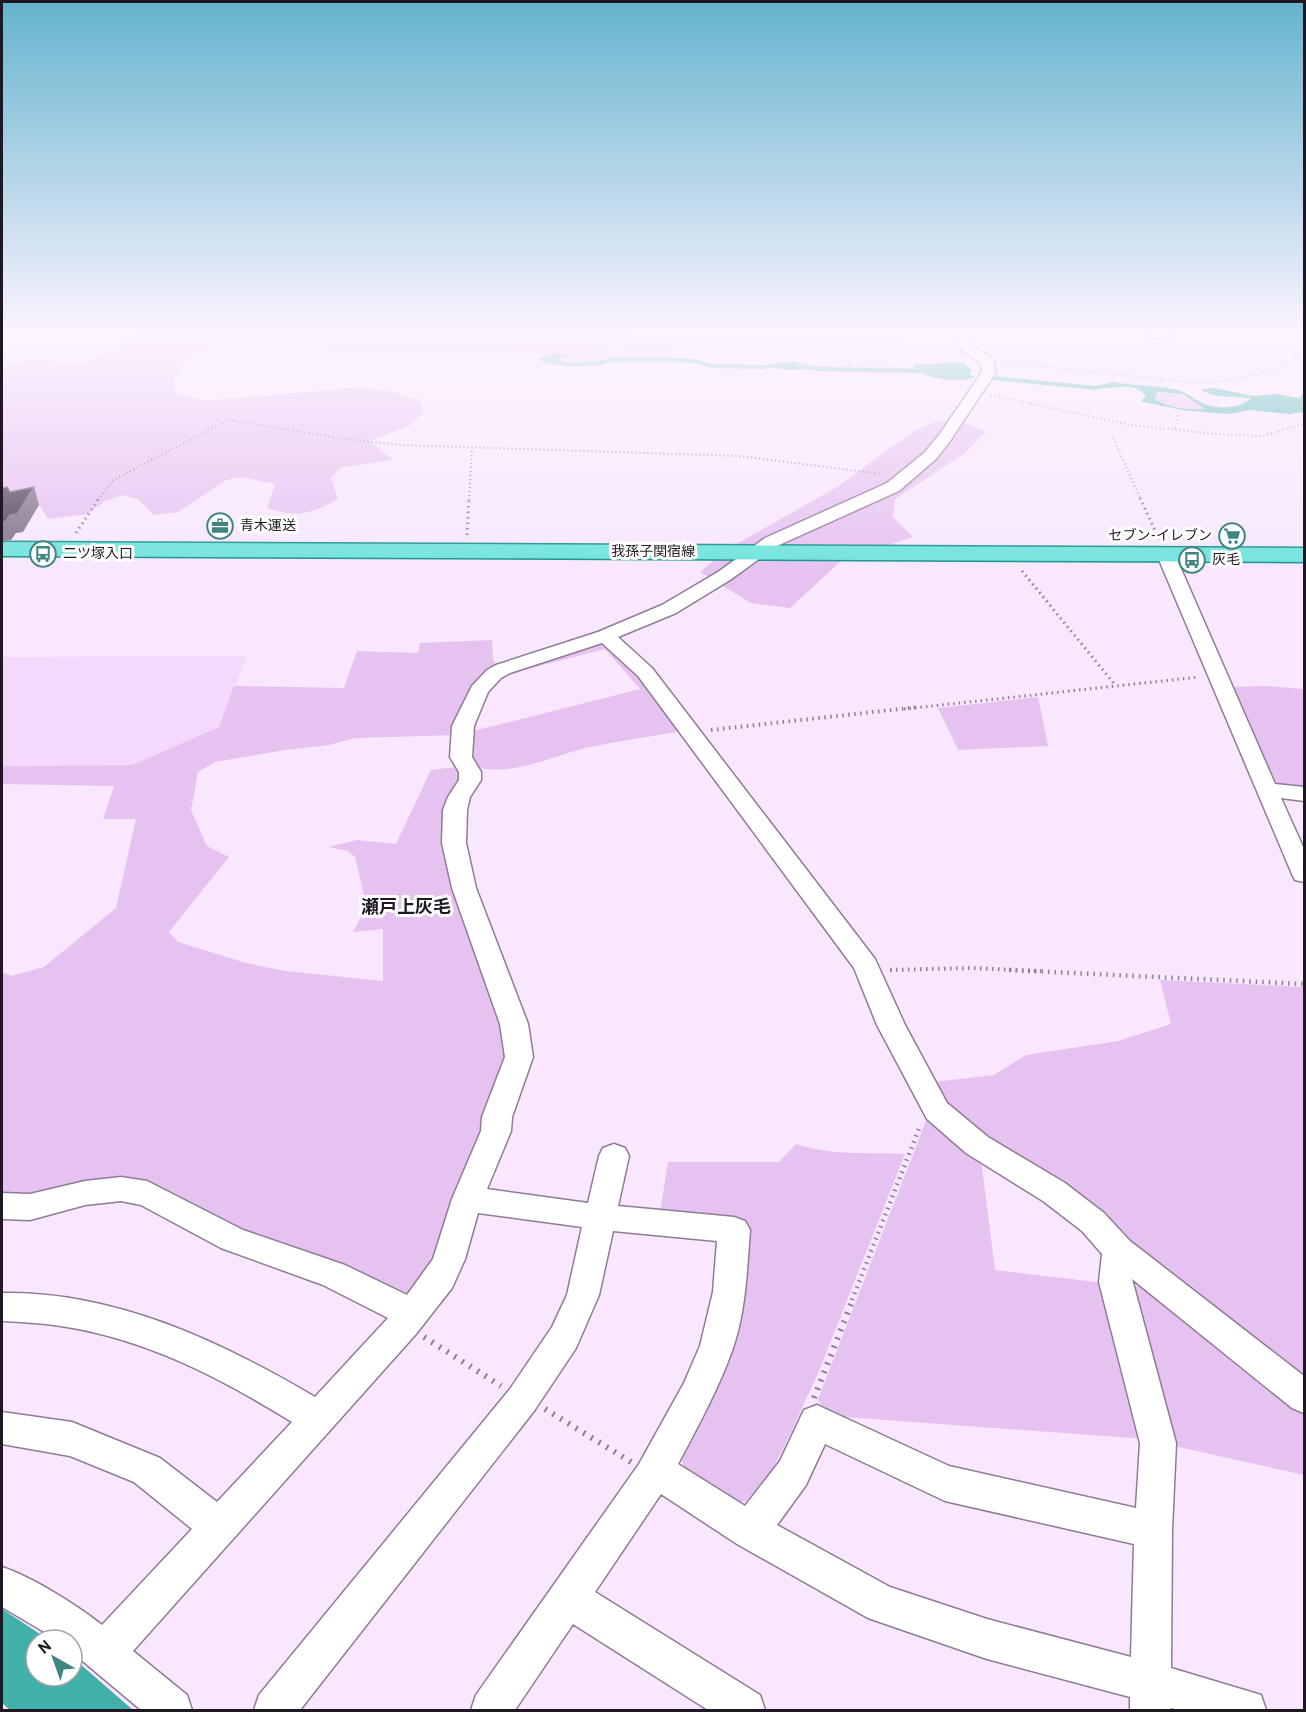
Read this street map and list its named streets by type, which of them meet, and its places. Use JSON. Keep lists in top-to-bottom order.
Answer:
{
  "streets": {
    "main road": ["我孫子関宿線"]
  },
  "districts": ["瀬戸上灰毛"],
  "places": {
    "office": ["青木運送"],
    "supermarket": ["セブン-イレブン"],
    "bus stop": ["二ツ塚入口", "灰毛"]
  },
  "north": "top left"
}
